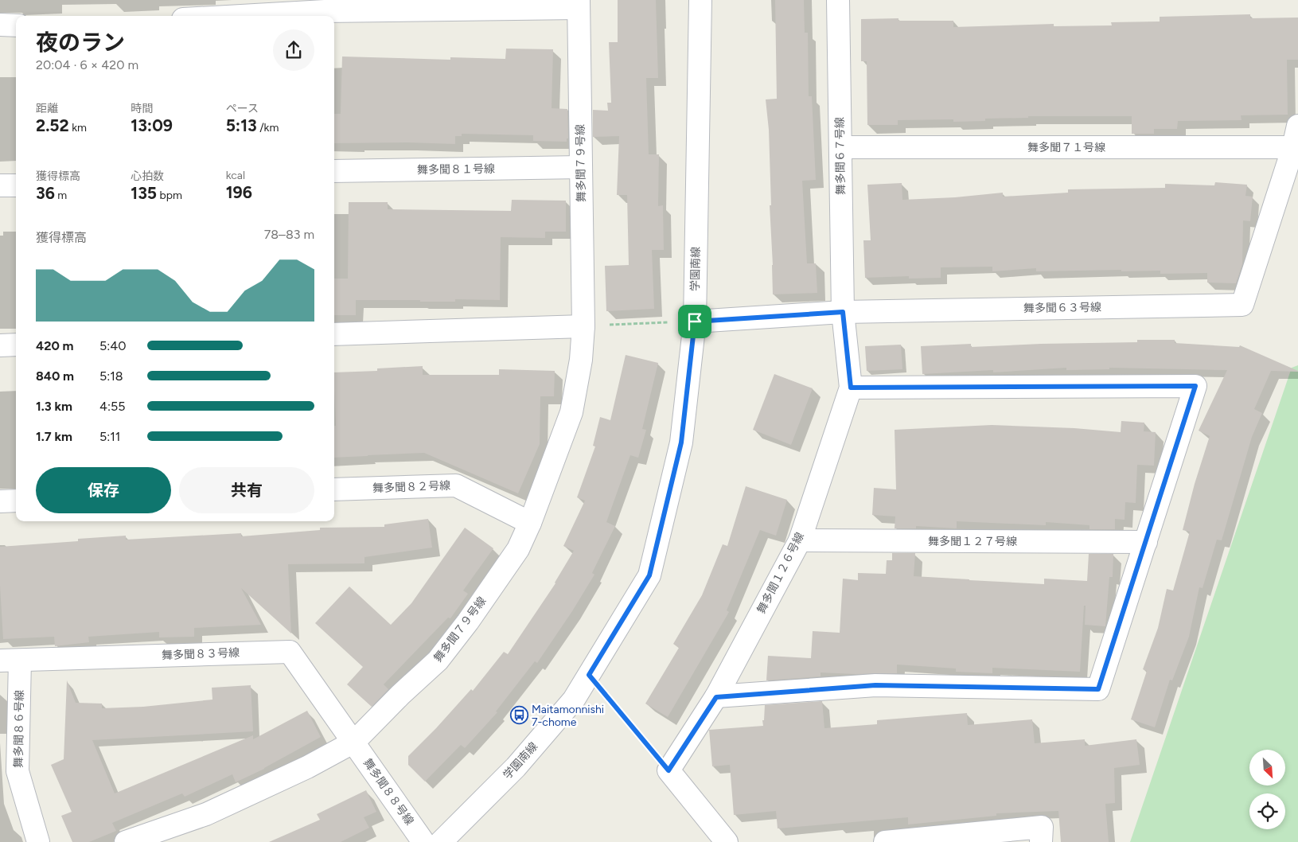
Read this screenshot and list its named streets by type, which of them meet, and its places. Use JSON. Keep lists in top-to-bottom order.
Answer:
{
  "streets": {
    "street": [
      "舞多聞７１号線",
      "舞多聞６７号線",
      "舞多聞７９号線",
      "舞多聞８１号線",
      "学園南線",
      "舞多聞６３号線",
      "舞多聞８２号線",
      "舞多聞１２７号線",
      "舞多聞１２６号線",
      "舞多聞８３号線",
      "舞多聞８６号線",
      "舞多聞８８号線"
    ]
  },
  "crossings": [
    ["舞多聞７１号線", "舞多聞６７号線"],
    ["舞多聞７１号線", "舞多聞６３号線"],
    ["舞多聞６７号線", "舞多聞６３号線"],
    ["舞多聞６７号線", "舞多聞１２６号線"],
    ["舞多聞７９号線", "舞多聞８１号線"],
    ["舞多聞７９号線", "舞多聞８２号線"],
    ["舞多聞７９号線", "舞多聞８３号線"],
    ["舞多聞７９号線", "舞多聞８８号線"],
    ["学園南線", "舞多聞６３号線"],
    ["舞多聞６３号線", "舞多聞１２６号線"],
    ["舞多聞１２７号線", "舞多聞１２６号線"],
    ["舞多聞８３号線", "舞多聞８６号線"],
    ["舞多聞８３号線", "舞多聞８８号線"]
  ],
  "places": {
    "bus stop": ["Maitamonnishi 7-chome"]
  },
  "north": "bottom right",
  "page": {
    "heading": ["夜のラン", "20:04 · 6 × 420 m"],
    "stats": [
      ["距離", "2.52 km"],
      ["時間", "13:09"],
      ["ペース", "5:13 /km"],
      ["獲得標高", "36 m"],
      ["心拍数", "135 bpm"],
      ["kcal", "196"]
    ],
    "chart": ["獲得標高", "78–83 m"],
    "list": [
      {
        "name": "420 m",
        "note": "5:40"
      },
      {
        "name": "840 m",
        "note": "5:18"
      },
      {
        "name": "1.3 km",
        "note": "4:55"
      },
      {
        "name": "1.7 km",
        "note": "5:11"
      }
    ],
    "buttons": ["保存", "共有"]
  }
}
